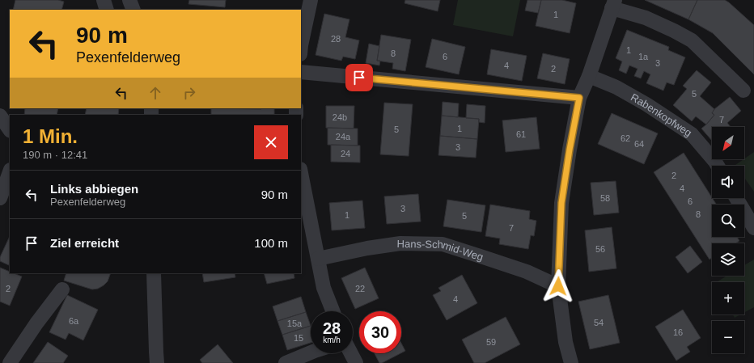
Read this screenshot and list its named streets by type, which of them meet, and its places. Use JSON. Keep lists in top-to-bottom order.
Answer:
{
  "streets": {
    "street": ["Rabenkopfweg", "Hans-Schmid-Weg"]
  },
  "house_numbers": [
    "1",
    "28",
    "1",
    "8",
    "6",
    "1a",
    "3",
    "4",
    "2",
    "5",
    "24b",
    "7",
    "1",
    "5",
    "61",
    "24a",
    "62",
    "64",
    "3",
    "24",
    "2",
    "4",
    "58",
    "6",
    "3",
    "8",
    "1",
    "5",
    "7",
    "56",
    "2",
    "22",
    "4",
    "6a",
    "54",
    "15a",
    "16",
    "15",
    "59"
  ],
  "north": "bottom left",
  "page": {
    "turn": ["90 m", "Pexenfelderweg"],
    "heading": ["1 Min.", "190 m · 12:41"],
    "map_buttons": ["+", "−"],
    "list": [
      {
        "name": "Links abbiegen",
        "note": "Pexenfelderweg",
        "value": "90 m"
      },
      {
        "name": "Ziel erreicht",
        "value": "100 m"
      }
    ],
    "speed": "28 km/h",
    "limit": "30"
  }
}
